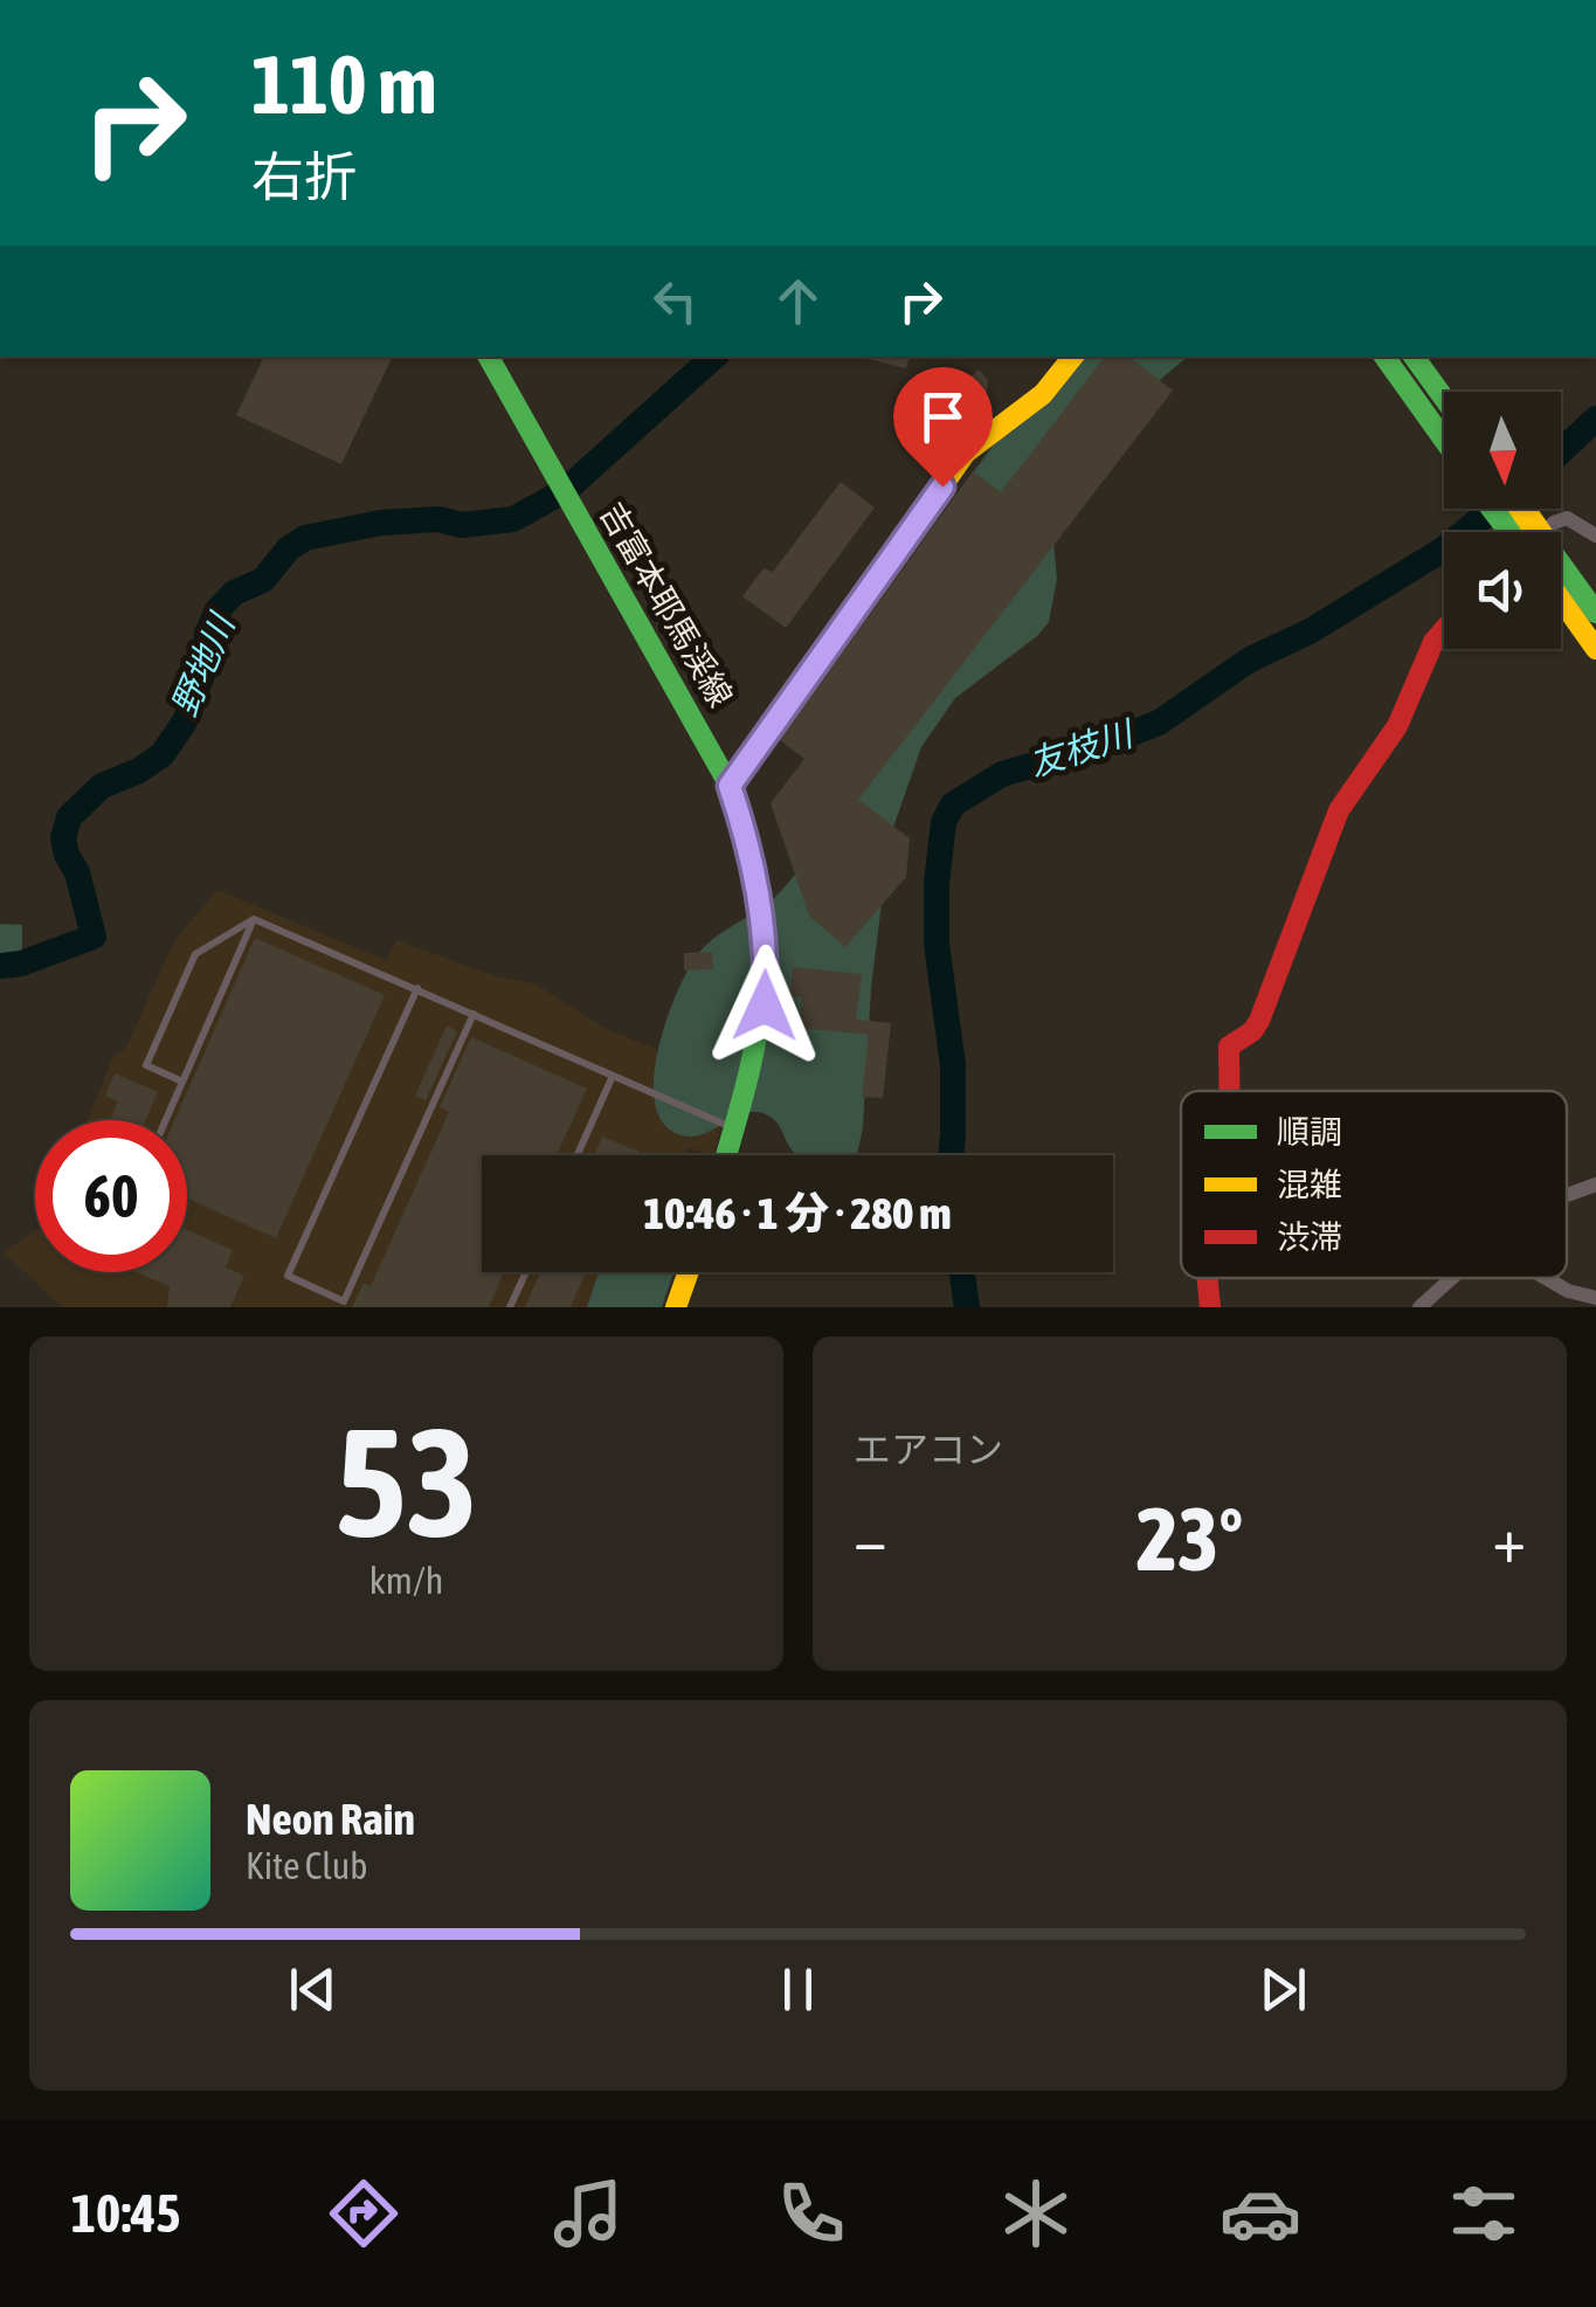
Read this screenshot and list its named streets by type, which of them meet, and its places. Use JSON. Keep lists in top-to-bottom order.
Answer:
{
  "streets": {
    "main road": ["吉富本耶馬渓線"]
  },
  "water": ["野地川", "友枝川"],
  "legend": ["順調", "混雑", "渋滞"],
  "north": "bottom",
  "page": {
    "turn": ["110 m", "右折"],
    "limit": "60",
    "trip": "10:46 · 1 分 · 280 m",
    "tile": [
      ["53", "km/h"],
      "エアコン"
    ],
    "heat": ["−", "23°", "+"],
    "song": ["Neon Rain", "Kite Club"],
    "tabs": "10:45"
  }
}
